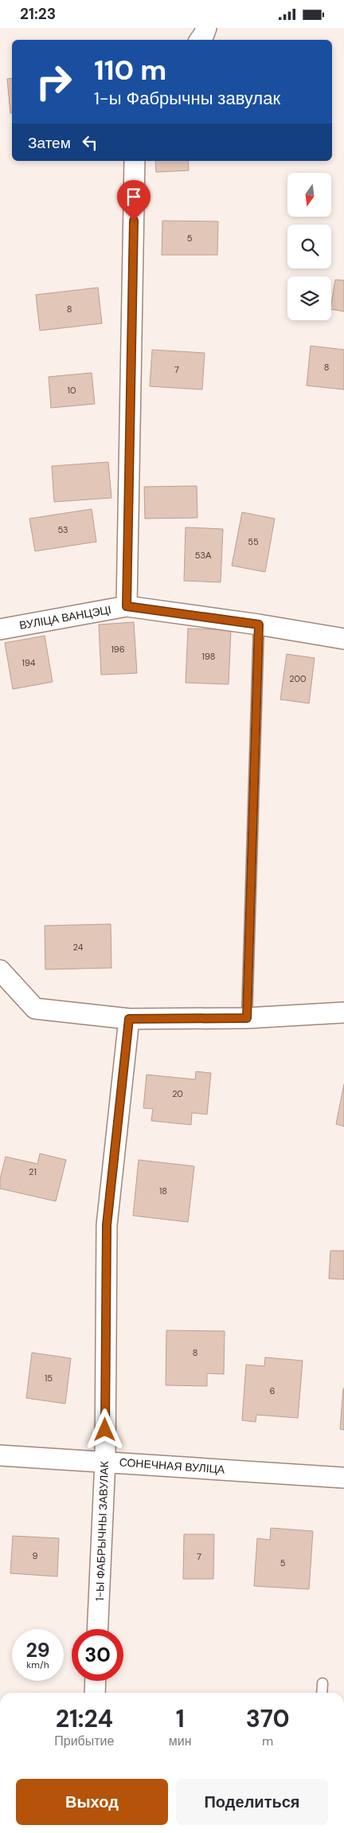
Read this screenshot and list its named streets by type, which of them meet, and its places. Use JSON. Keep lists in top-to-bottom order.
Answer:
{
  "streets": {
    "street": ["ВУЛІЦА ВАНЦЭЦІ", "СОНЕЧНАЯ ВУЛІЦА", "1-Ы ФАБРЫЧНЫ ЗАВУЛАК"]
  },
  "crossings": [
    ["СОНЕЧНАЯ ВУЛІЦА", "1-Ы ФАБРЫЧНЫ ЗАВУЛАК"]
  ],
  "house_numbers": [
    "5",
    "8",
    "8",
    "7",
    "10",
    "53",
    "55",
    "53А",
    "196",
    "198",
    "194",
    "200",
    "24",
    "20",
    "21",
    "18",
    "8",
    "15",
    "6",
    "9",
    "7",
    "5"
  ],
  "north": "bottom",
  "page": {
    "status": "21:23",
    "turn": ["110 m", "1-ы Фабрычны завулак"],
    "then": "Затем",
    "speed": "29 km/h",
    "limit": "30",
    "eta": [
      "21:24",
      "Прибытие",
      "1",
      "мин",
      "370",
      "m"
    ],
    "buttons": ["Выход", "Поделиться"]
  }
}
